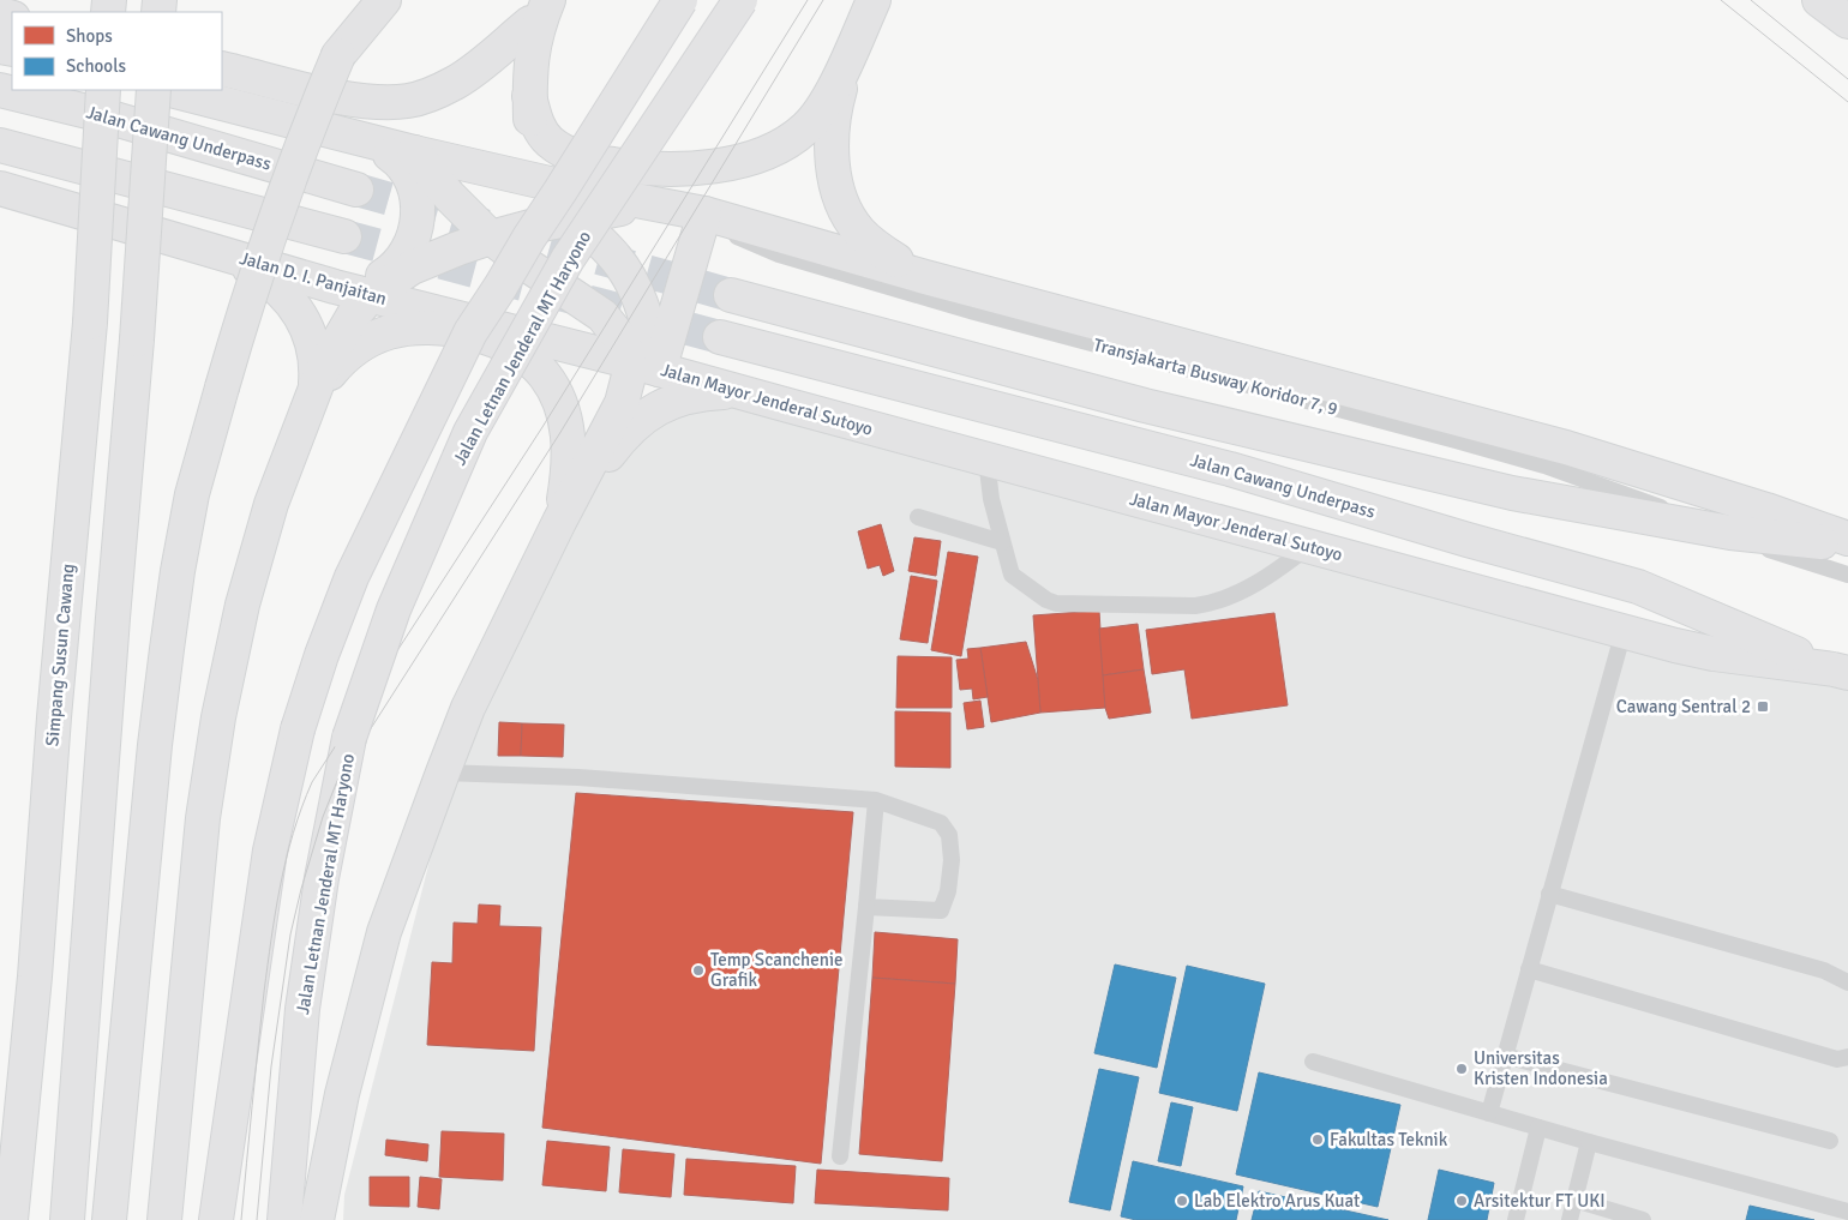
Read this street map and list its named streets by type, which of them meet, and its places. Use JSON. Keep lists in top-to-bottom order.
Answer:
{
  "streets": {
    "main road": [
      "Jalan Cawang Underpass",
      "Jalan D. I. Panjaitan",
      "Jalan Letnan Jenderal MT Haryono",
      "Jalan Mayor Jenderal Sutoyo",
      "Simpang Susun Cawang"
    ],
    "lane": ["Transjakarta Busway Koridor 7, 9"]
  },
  "crossings": [
    ["Jalan Cawang Underpass", "Jalan Mayor Jenderal Sutoyo"],
    ["Jalan D. I. Panjaitan", "Jalan Mayor Jenderal Sutoyo"]
  ],
  "places": {
    "transit": ["Cawang Sentral 2"],
    "other": [
      "Temp Scanchenie Grafik",
      "Universitas Kristen Indonesia",
      "Fakultas Teknik",
      "Lab Elektro Arus Kuat",
      "Arsitektur FT UKI"
    ]
  },
  "legend": ["Shops", "Schools"]
}
